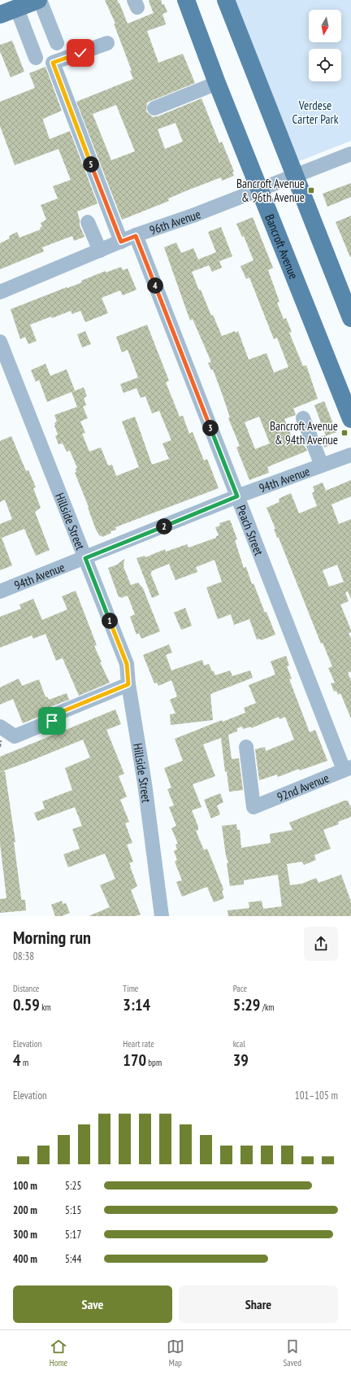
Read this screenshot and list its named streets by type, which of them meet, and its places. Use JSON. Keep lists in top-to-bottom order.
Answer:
{
  "streets": {
    "main road": ["Bancroft Avenue"],
    "street": [
      "96th Avenue",
      "94th Avenue",
      "Hillside Street",
      "Peach Street",
      "92nd Avenue"
    ]
  },
  "crossings": [
    ["96th Avenue", "Bancroft Avenue"],
    ["96th Avenue", "Peach Street"],
    ["94th Avenue", "Hillside Street"],
    ["94th Avenue", "Peach Street"],
    ["Peach Street", "92nd Avenue"]
  ],
  "parks": ["Verdese Carter Park"],
  "places": {
    "transit": ["Bancroft Avenue & 96th Avenue", "Bancroft Avenue & 94th Avenue"]
  },
  "north": "bottom",
  "page": {
    "pins": [
      "5",
      "4",
      "3",
      "2",
      "1"
    ],
    "heading": ["Morning run", "08:38"],
    "stats": [
      ["Distance", "0.59 km"],
      ["Time", "3:14"],
      ["Pace", "5:29 /km"],
      ["Elevation", "4 m"],
      ["Heart rate", "170 bpm"],
      ["kcal", "39"]
    ],
    "chart": ["Elevation", "101–105 m"],
    "list": [
      {
        "name": "100 m",
        "note": "5:25"
      },
      {
        "name": "200 m",
        "note": "5:15"
      },
      {
        "name": "300 m",
        "note": "5:17"
      },
      {
        "name": "400 m",
        "note": "5:44"
      }
    ],
    "buttons": ["Save", "Share"],
    "tabs": ["Home", "Map", "Saved"]
  }
}
